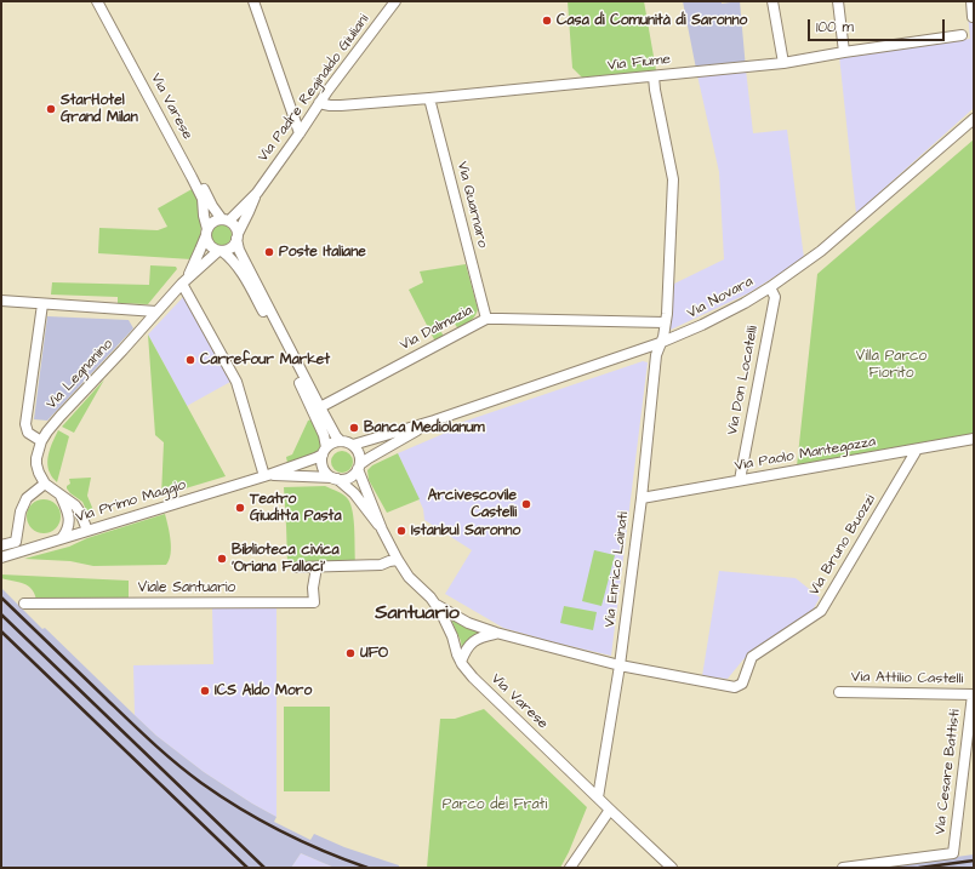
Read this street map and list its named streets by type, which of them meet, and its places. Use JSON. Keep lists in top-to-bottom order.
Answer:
{
  "streets": {
    "street": [
      "Via Fiume",
      "Via Padre Reginaldo Giuliani",
      "Via Varese",
      "Via Quarnaro",
      "Via Novara",
      "Via Dalmazia",
      "Via Legnanino",
      "Via Don Locatelli",
      "Via Paolo Mantegazza",
      "Via Primo Maggio",
      "Via Bruno Buozzi",
      "Via Enrico Lainati",
      "Viale Santuario",
      "Via Attilio Castelli",
      "Via Cesare Battisti"
    ]
  },
  "crossings": [
    ["Via Fiume", "Via Padre Reginaldo Giuliani"],
    ["Via Fiume", "Via Quarnaro"],
    ["Via Fiume", "Via Enrico Lainati"],
    ["Via Padre Reginaldo Giuliani", "Via Varese"],
    ["Via Padre Reginaldo Giuliani", "Via Legnanino"],
    ["Via Varese", "Via Novara"],
    ["Via Varese", "Via Legnanino"],
    ["Via Varese", "Via Primo Maggio"],
    ["Via Varese", "Via Enrico Lainati"],
    ["Via Quarnaro", "Via Dalmazia"],
    ["Via Novara", "Via Don Locatelli"],
    ["Via Novara", "Via Primo Maggio"],
    ["Via Novara", "Via Enrico Lainati"],
    ["Via Dalmazia", "Via Enrico Lainati"],
    ["Via Don Locatelli", "Via Paolo Mantegazza"],
    ["Via Paolo Mantegazza", "Via Bruno Buozzi"],
    ["Via Paolo Mantegazza", "Via Enrico Lainati"],
    ["Via Bruno Buozzi", "Via Enrico Lainati"],
    ["Via Attilio Castelli", "Via Cesare Battisti"]
  ],
  "districts": ["Santuario"],
  "parks": ["Villa Parco Fiorito", "Parco dei Frati"],
  "places": [
    "Casa di Comunità di Saronno",
    "StarHotel Grand Milan",
    "Poste Italiane",
    "Carrefour Market",
    "Banca Mediolanum",
    "Arcivescovile Castelli",
    "Teatro Giuditta Pasta",
    "Istanbul Saronno",
    "Biblioteca civica 'Oriana Fallaci'",
    "UFO",
    "ICS Aldo Moro"
  ],
  "scale_bar": "100 m"
}
